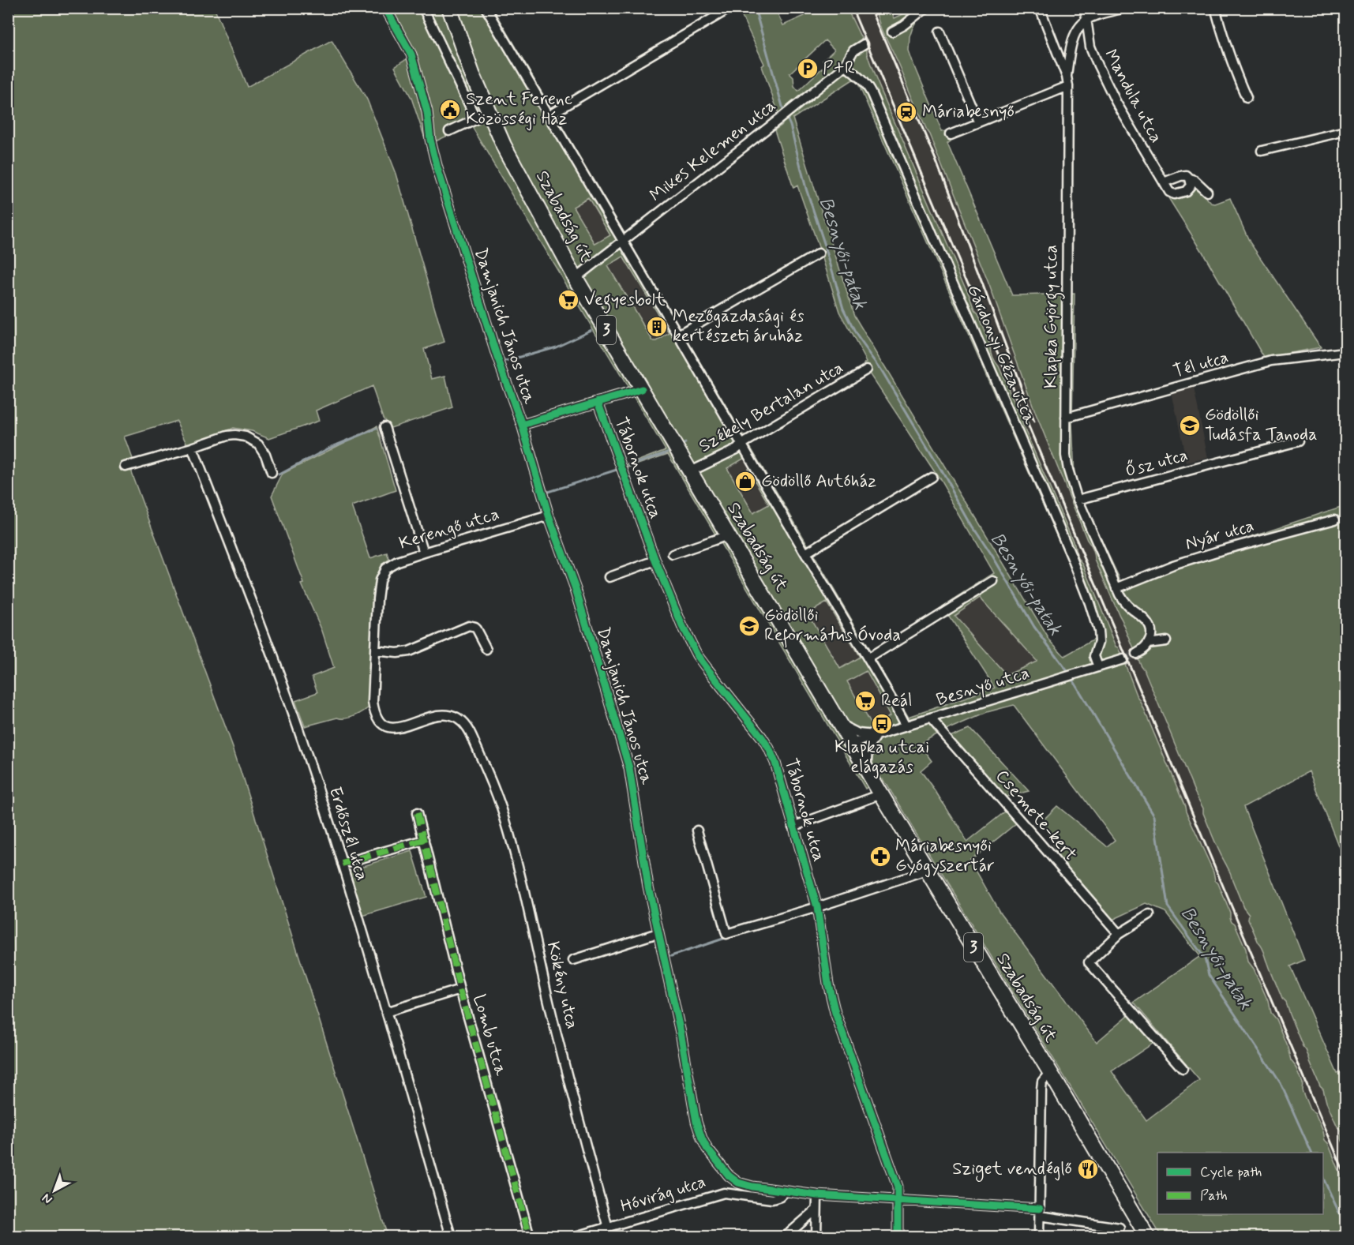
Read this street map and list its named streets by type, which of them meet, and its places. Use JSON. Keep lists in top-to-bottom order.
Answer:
{
  "streets": {
    "main road": ["Szabadság út", "3"],
    "street": [
      "Mandula utca",
      "Mikes Kelemen utca",
      "Klapka György utca",
      "Damjanich János utca",
      "Gárdonyi Géza utca",
      "Tél utca",
      "Székely Bertalan utca",
      "Ősz utca",
      "Tábornok utca",
      "Kerengő utca",
      "Nyár utca",
      "Besnyő utca",
      "Csemete-kert",
      "Erdőszél utca",
      "Kökény utca",
      "Lomb utca",
      "Hóvirág utca"
    ]
  },
  "crossings": [
    ["Mikes Kelemen utca", "Szabadság út"],
    ["Mikes Kelemen utca", "Gárdonyi Géza utca"],
    ["Szabadság út", "Székely Bertalan utca"],
    ["Szabadság út", "Besnyő utca"],
    ["Klapka György utca", "Tél utca"],
    ["Klapka György utca", "Ősz utca"],
    ["Klapka György utca", "Nyár utca"],
    ["Damjanich János utca", "Tábornok utca"],
    ["Damjanich János utca", "Kerengő utca"],
    ["Damjanich János utca", "Hóvirág utca"],
    ["Gárdonyi Géza utca", "Besnyő utca"],
    ["Kerengő utca", "Kökény utca"],
    ["Besnyő utca", "Csemete-kert"],
    ["Kökény utca", "Hóvirág utca"]
  ],
  "water": ["Besnyői-patak"],
  "places": {
    "parking": ["P+R"],
    "public building": ["Szent Ferenc Közösségi Ház"],
    "station": ["Máriabesnyő"],
    "supermarket": ["Vegyesbolt", "Reál"],
    "building": ["Mezőgazdasági és kertészeti áruház"],
    "school or university": ["Gödöllői Tudásfa Tanoda", "Gödöllői Református Óvoda"],
    "shop": ["Gödöllő Autóház"],
    "bus stop": ["Klapka utcai elágazás"],
    "pharmacy": ["Máriabesnyői Gyógyszertár"],
    "restaurant": ["Sziget vendéglő"]
  },
  "legend": ["Cycle path", "Path"],
  "north": "bottom left"
}
